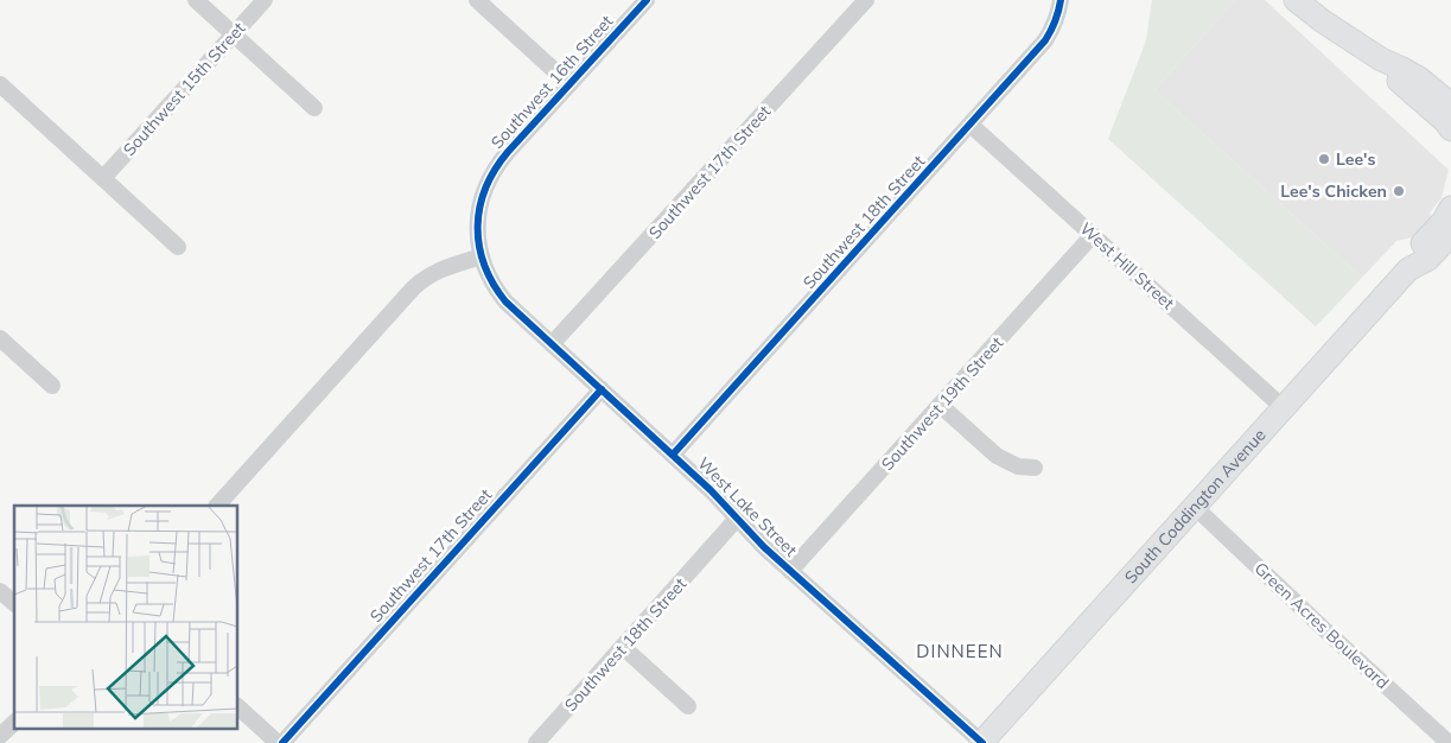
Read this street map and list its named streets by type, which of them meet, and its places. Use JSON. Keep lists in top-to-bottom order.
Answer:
{
  "streets": {
    "main road": ["South Coddington Avenue"],
    "street": [
      "Southwest 16th Street",
      "Southwest 15th Street",
      "Southwest 17th Street",
      "Southwest 18th Street",
      "West Hill Street",
      "Southwest 19th Street",
      "West Lake Street",
      "Green Acres Boulevard"
    ]
  },
  "crossings": [
    ["Southwest 16th Street", "West Lake Street"],
    ["Southwest 17th Street", "West Lake Street"],
    ["Southwest 18th Street", "West Hill Street"],
    ["Southwest 18th Street", "West Lake Street"],
    ["West Hill Street", "Southwest 19th Street"],
    ["West Hill Street", "South Coddington Avenue"],
    ["Southwest 19th Street", "West Lake Street"],
    ["South Coddington Avenue", "West Lake Street"],
    ["South Coddington Avenue", "Green Acres Boulevard"]
  ],
  "districts": ["DINNEEN"],
  "places": ["Lee's", "Lee's Chicken"]
}
